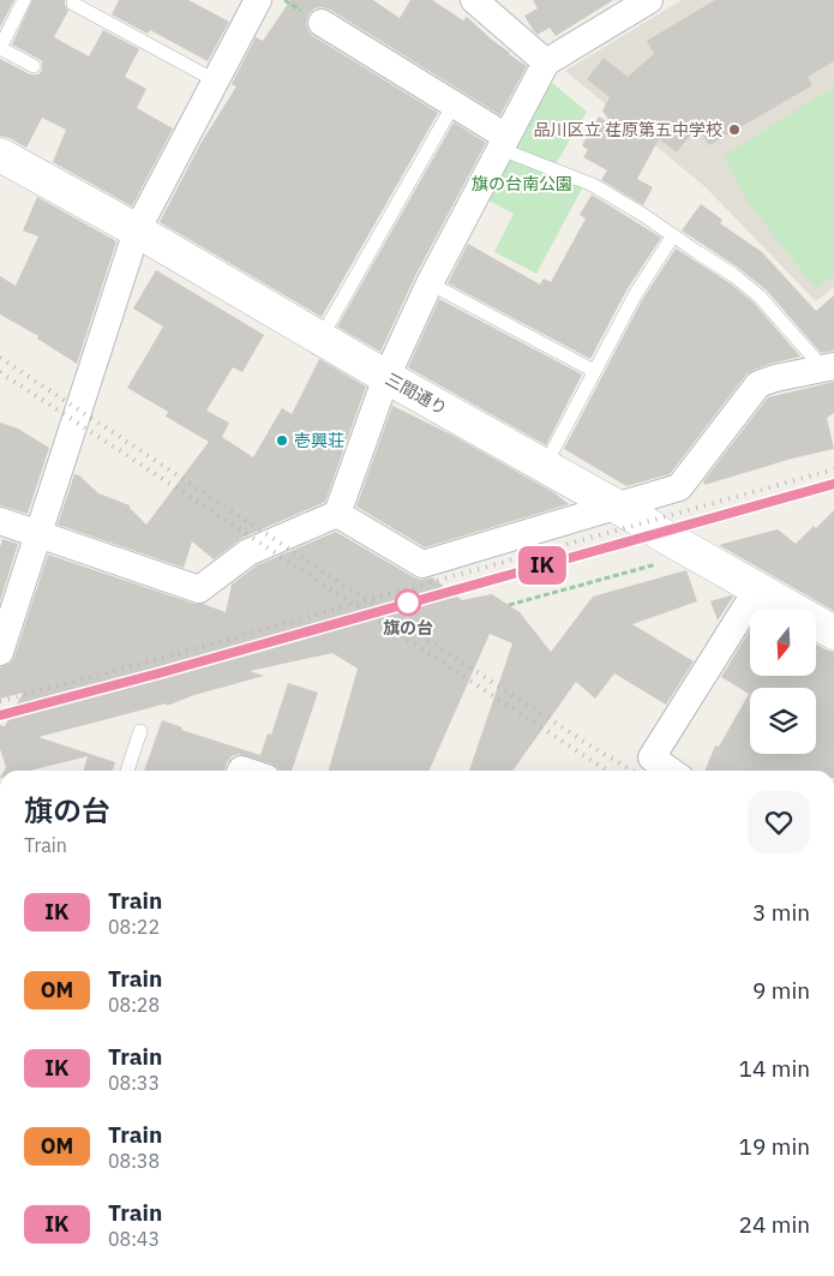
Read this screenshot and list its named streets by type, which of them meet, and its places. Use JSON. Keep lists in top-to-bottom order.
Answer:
{
  "streets": {
    "street": ["三間通り"]
  },
  "parks": ["旗の台南公園"],
  "places": ["品川区立 荏原第五中学校", "壱興荘", "旗の台"],
  "north": "bottom",
  "page": {
    "on_map": "IK",
    "heading": ["旗の台", "Train"],
    "list": [
      {
        "mark": "IK",
        "name": "Train",
        "note": "08:22",
        "value": "3 min"
      },
      {
        "mark": "OM",
        "name": "Train",
        "note": "08:28",
        "value": "9 min"
      },
      {
        "mark": "IK",
        "name": "Train",
        "note": "08:33",
        "value": "14 min"
      },
      {
        "mark": "OM",
        "name": "Train",
        "note": "08:38",
        "value": "19 min"
      },
      {
        "mark": "IK",
        "name": "Train",
        "note": "08:43",
        "value": "24 min"
      }
    ]
  }
}
